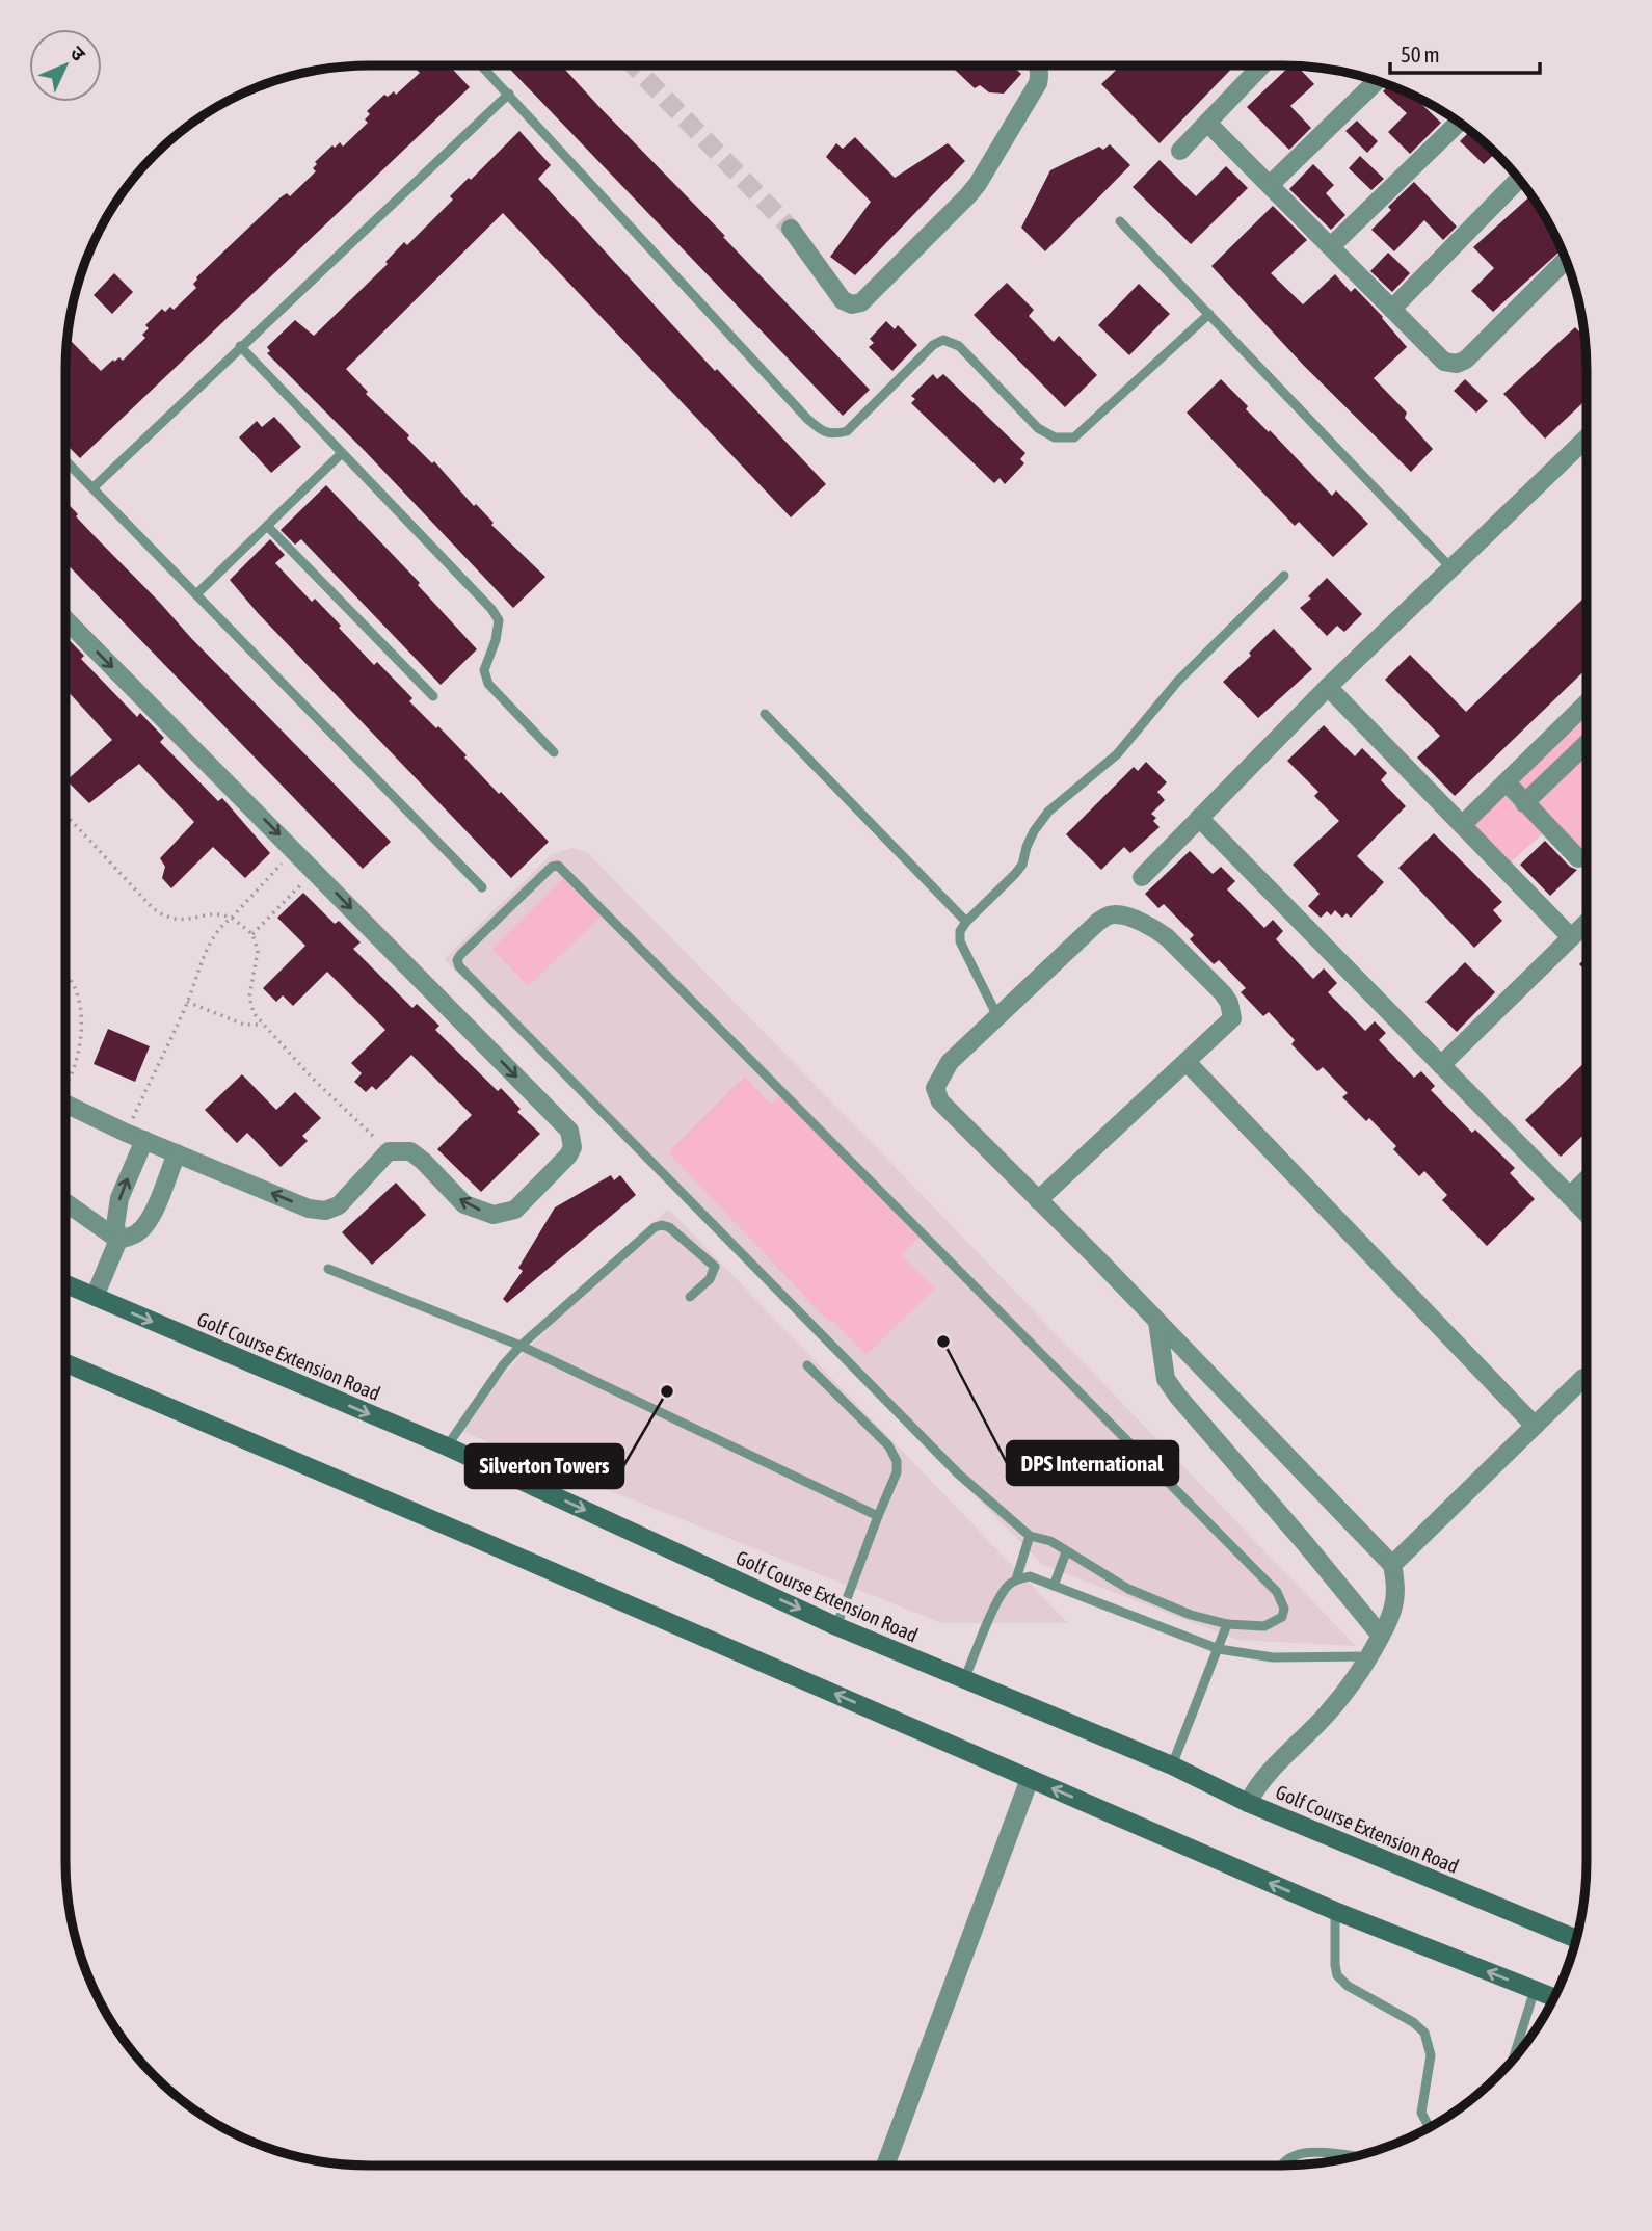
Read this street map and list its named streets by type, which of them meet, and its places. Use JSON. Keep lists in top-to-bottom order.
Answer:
{
  "streets": {
    "main road": ["Golf Course Extension Road"]
  },
  "places": ["DPS International", "Silverton Towers"],
  "scale_bar": "50 m",
  "north": "top right"
}
